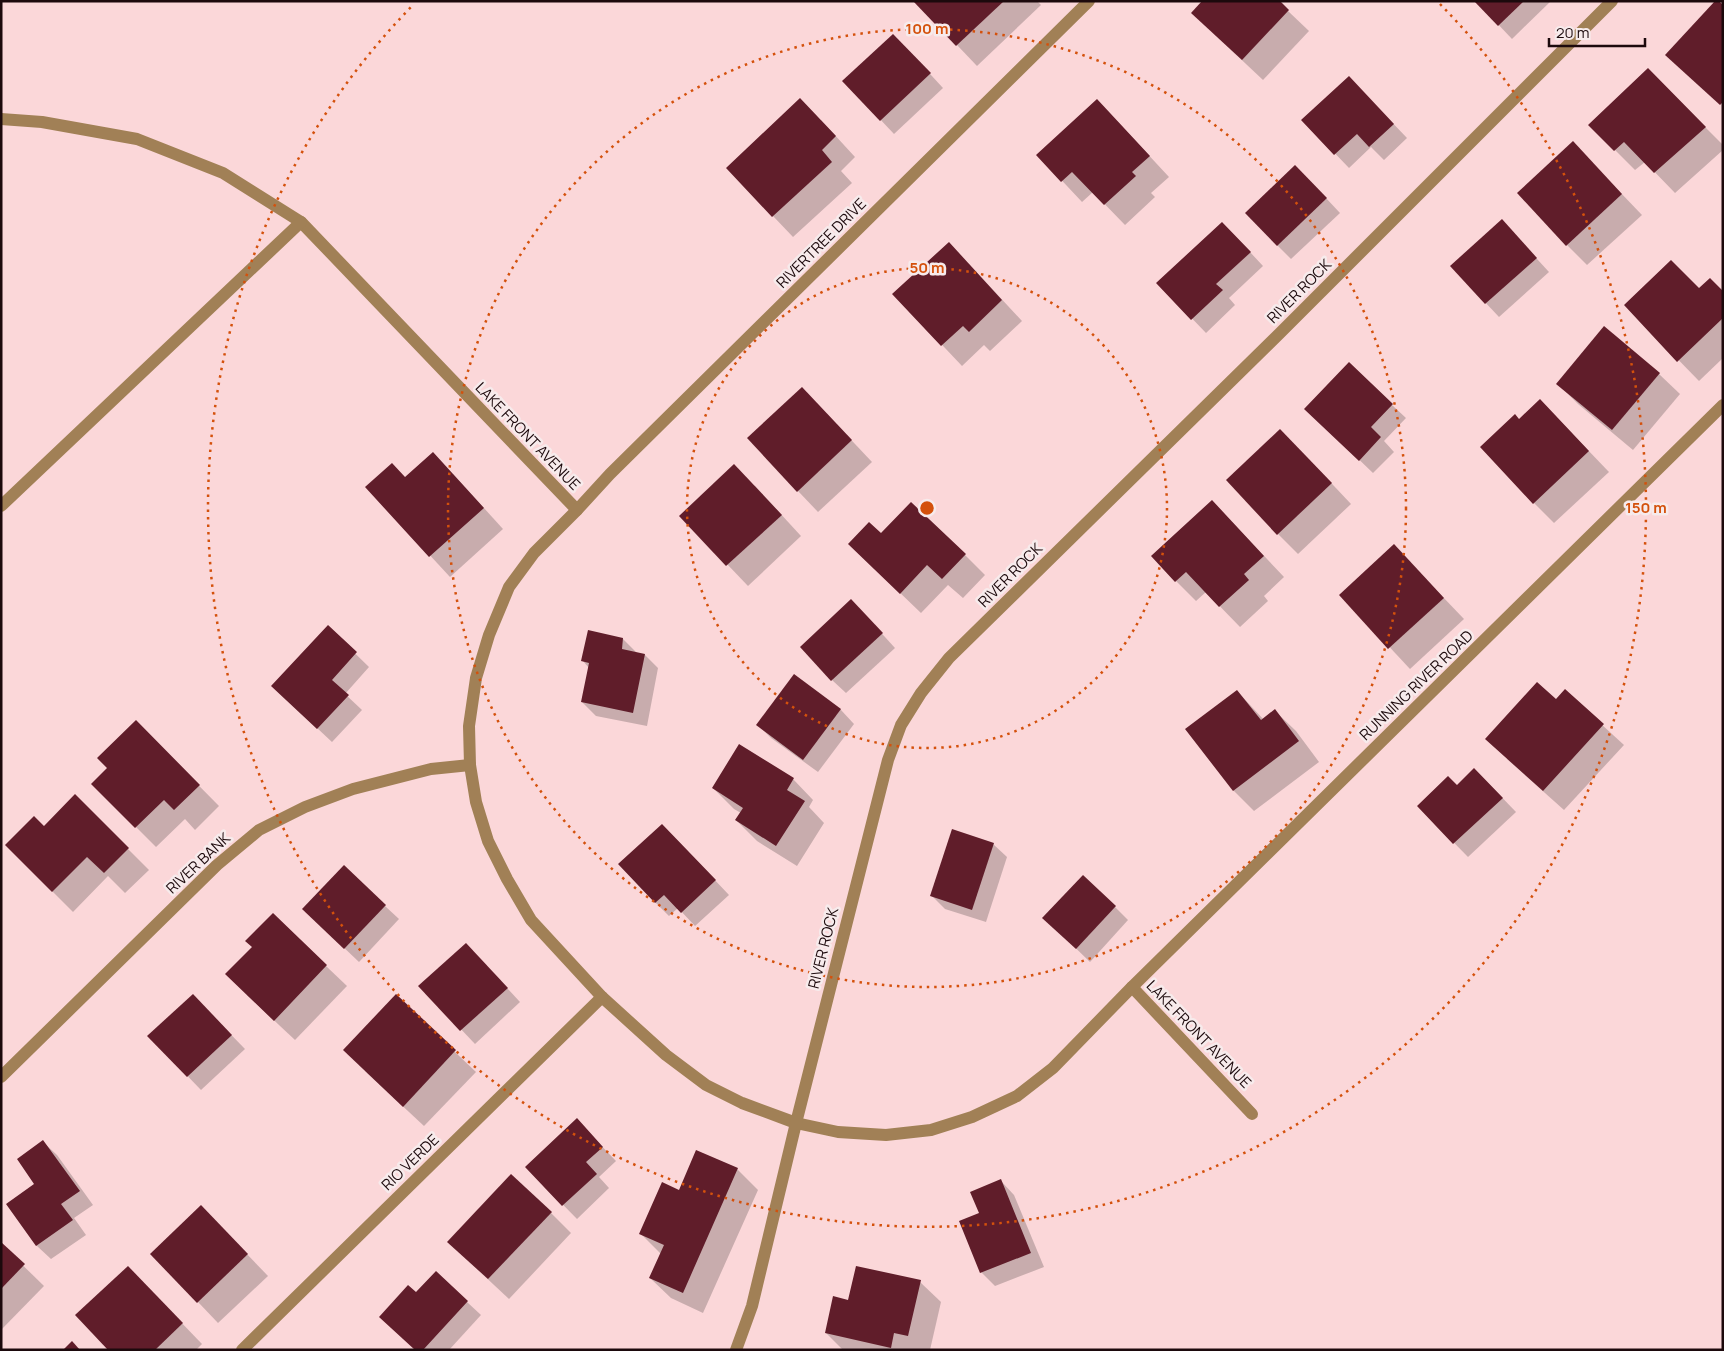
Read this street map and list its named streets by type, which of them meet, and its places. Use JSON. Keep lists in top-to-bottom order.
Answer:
{
  "streets": {
    "street": [
      "RIVERTREE DRIVE",
      "RIVER ROCK",
      "LAKE FRONT AVENUE",
      "RUNNING RIVER ROAD",
      "RIVER BANK",
      "RIO VERDE"
    ]
  },
  "crossings": [
    ["RIVERTREE DRIVE", "LAKE FRONT AVENUE"],
    ["RIVER ROCK", "LAKE FRONT AVENUE"],
    ["LAKE FRONT AVENUE", "RUNNING RIVER ROAD"],
    ["LAKE FRONT AVENUE", "RIVER BANK"],
    ["LAKE FRONT AVENUE", "RIO VERDE"]
  ],
  "scale_bar": "20 m",
  "rings": ["100 m", "50 m", "150 m"]
}
